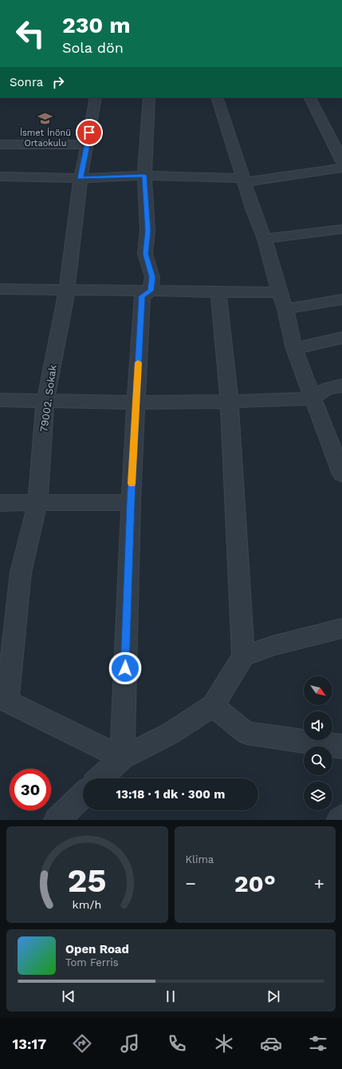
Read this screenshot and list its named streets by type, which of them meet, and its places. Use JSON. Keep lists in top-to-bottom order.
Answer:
{
  "streets": {
    "street": ["79002. Sokak"]
  },
  "places": {
    "school or university": ["İsmet İnönü Ortaokulu"]
  },
  "north": "bottom right",
  "page": {
    "turn": ["230 m", "Sola dön"],
    "then": "Sonra",
    "limit": "30",
    "trip": "13:18 · 1 dk · 300 m",
    "tile": "Klima",
    "heat": ["−", "20°", "+"],
    "song": ["Open Road", "Tom Ferris"],
    "tabs": "13:17",
    "gauge": ["25", "km/h"]
  }
}
